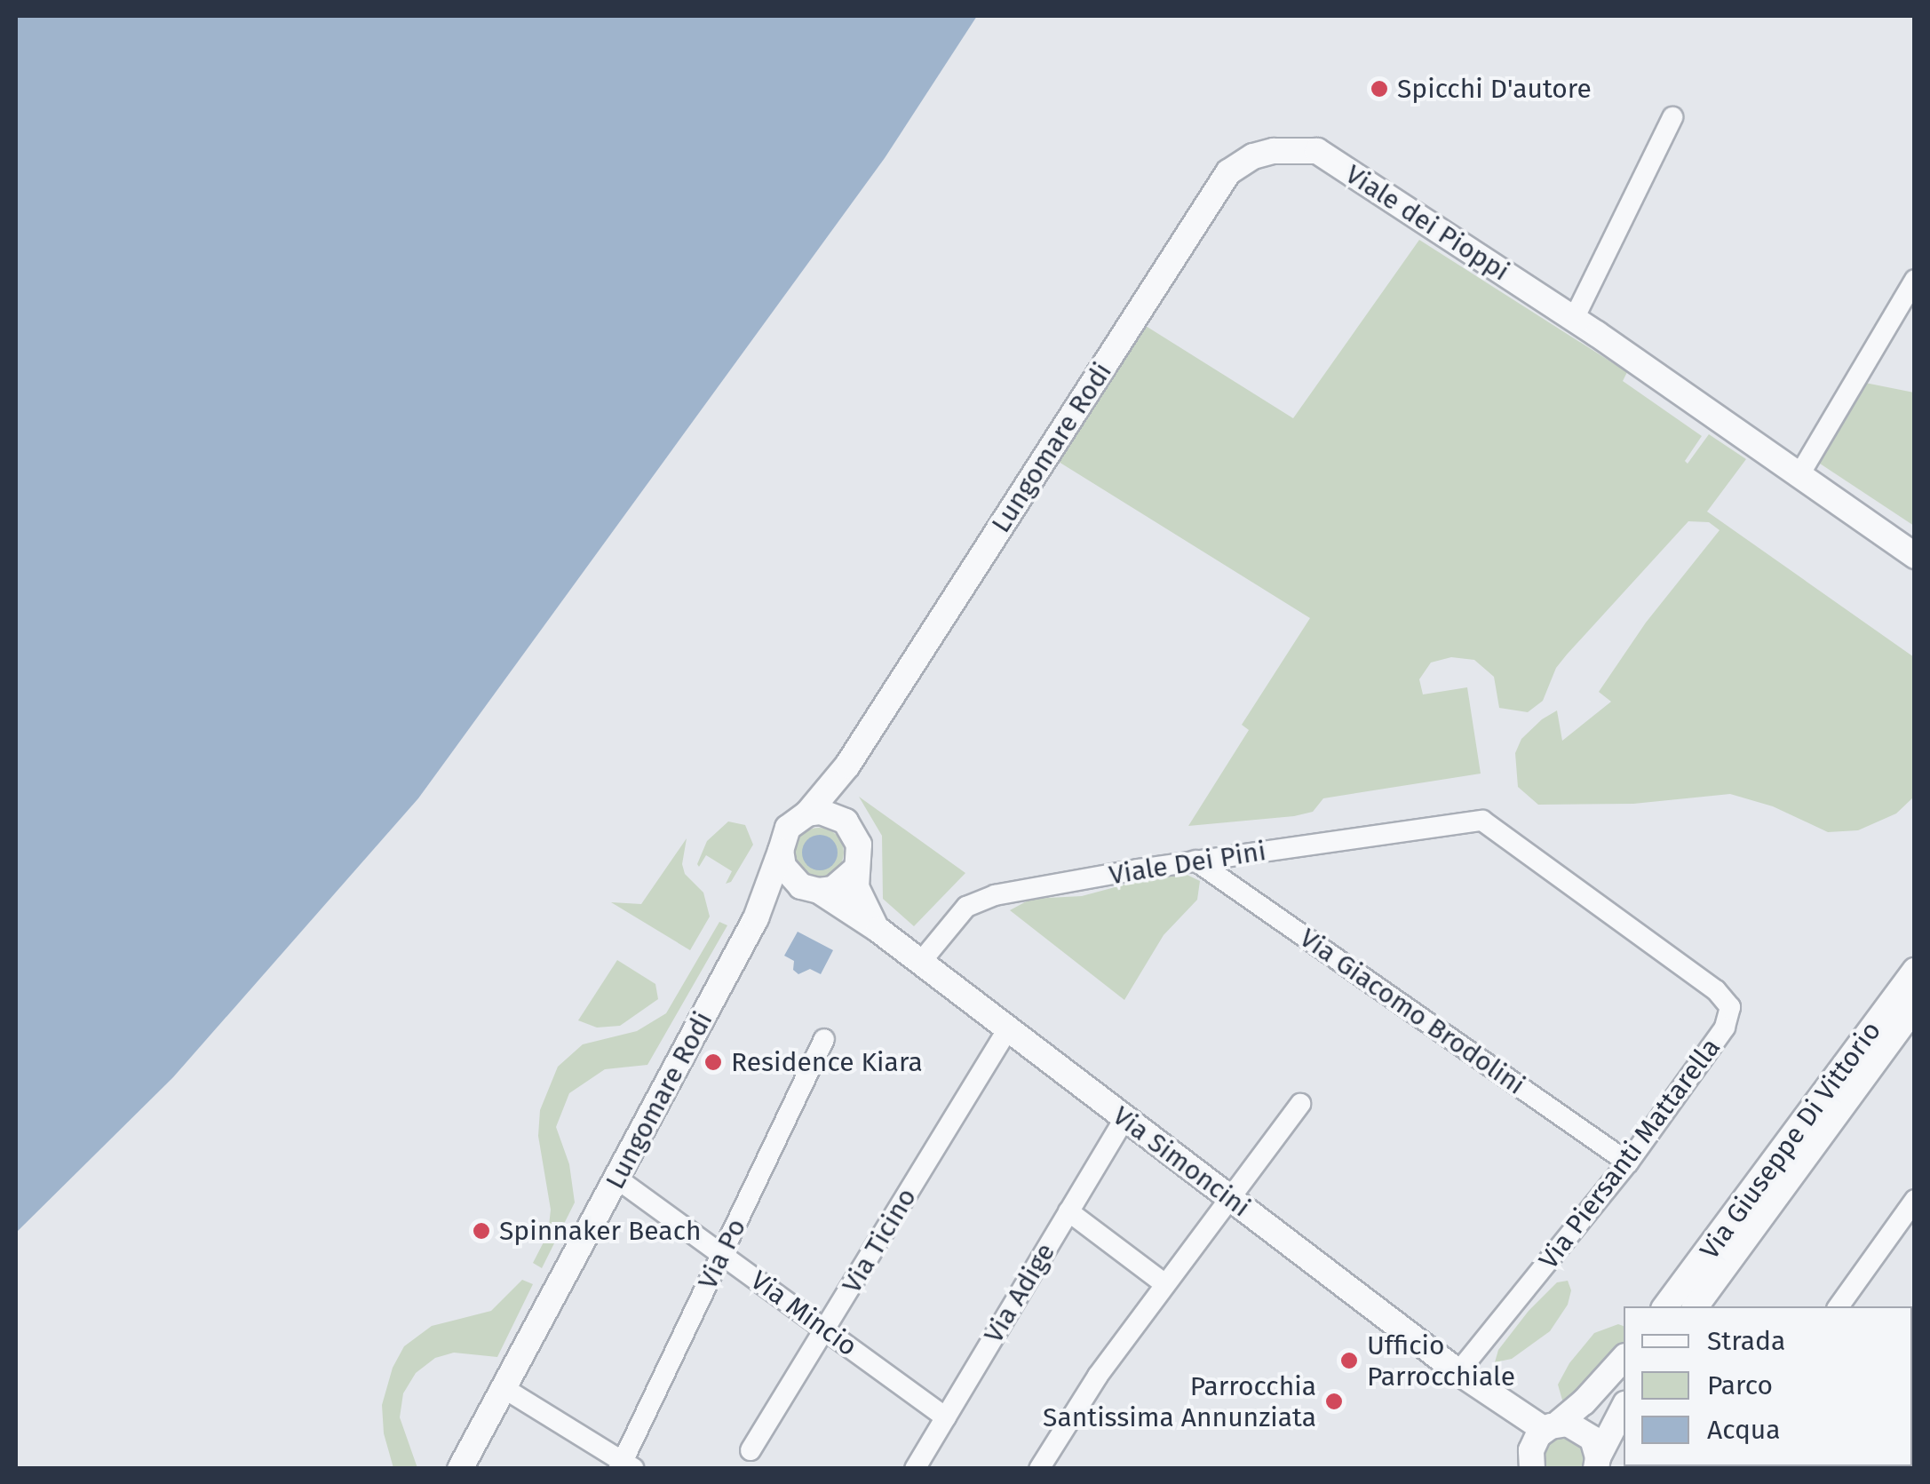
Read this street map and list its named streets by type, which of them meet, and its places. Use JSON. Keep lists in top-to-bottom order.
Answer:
{
  "streets": {
    "street": [
      "Viale dei Pioppi",
      "Lungomare Rodi",
      "Viale Dei Pini",
      "Via Giacomo Brodolini",
      "Via Giuseppe Di Vittorio",
      "Via Piersanti Mattarella",
      "Via Simoncini",
      "Via Ticino",
      "Via Po",
      "Via Adige",
      "Via Mincio"
    ]
  },
  "crossings": [
    ["Viale dei Pioppi", "Lungomare Rodi"],
    ["Lungomare Rodi", "Via Simoncini"],
    ["Lungomare Rodi", "Via Mincio"],
    ["Viale Dei Pini", "Via Giacomo Brodolini"],
    ["Viale Dei Pini", "Via Piersanti Mattarella"],
    ["Viale Dei Pini", "Via Simoncini"],
    ["Via Giacomo Brodolini", "Via Piersanti Mattarella"],
    ["Via Piersanti Mattarella", "Via Simoncini"],
    ["Via Simoncini", "Via Ticino"],
    ["Via Simoncini", "Via Adige"],
    ["Via Ticino", "Via Mincio"],
    ["Via Po", "Via Mincio"],
    ["Via Adige", "Via Mincio"]
  ],
  "places": [
    "Spicchi D'autore",
    "Residence Kiara",
    "Spinnaker Beach",
    "Ufficio Parrocchiale",
    "Parrocchia Santissima Annunziata"
  ],
  "legend": ["Strada", "Parco", "Acqua"]
}
